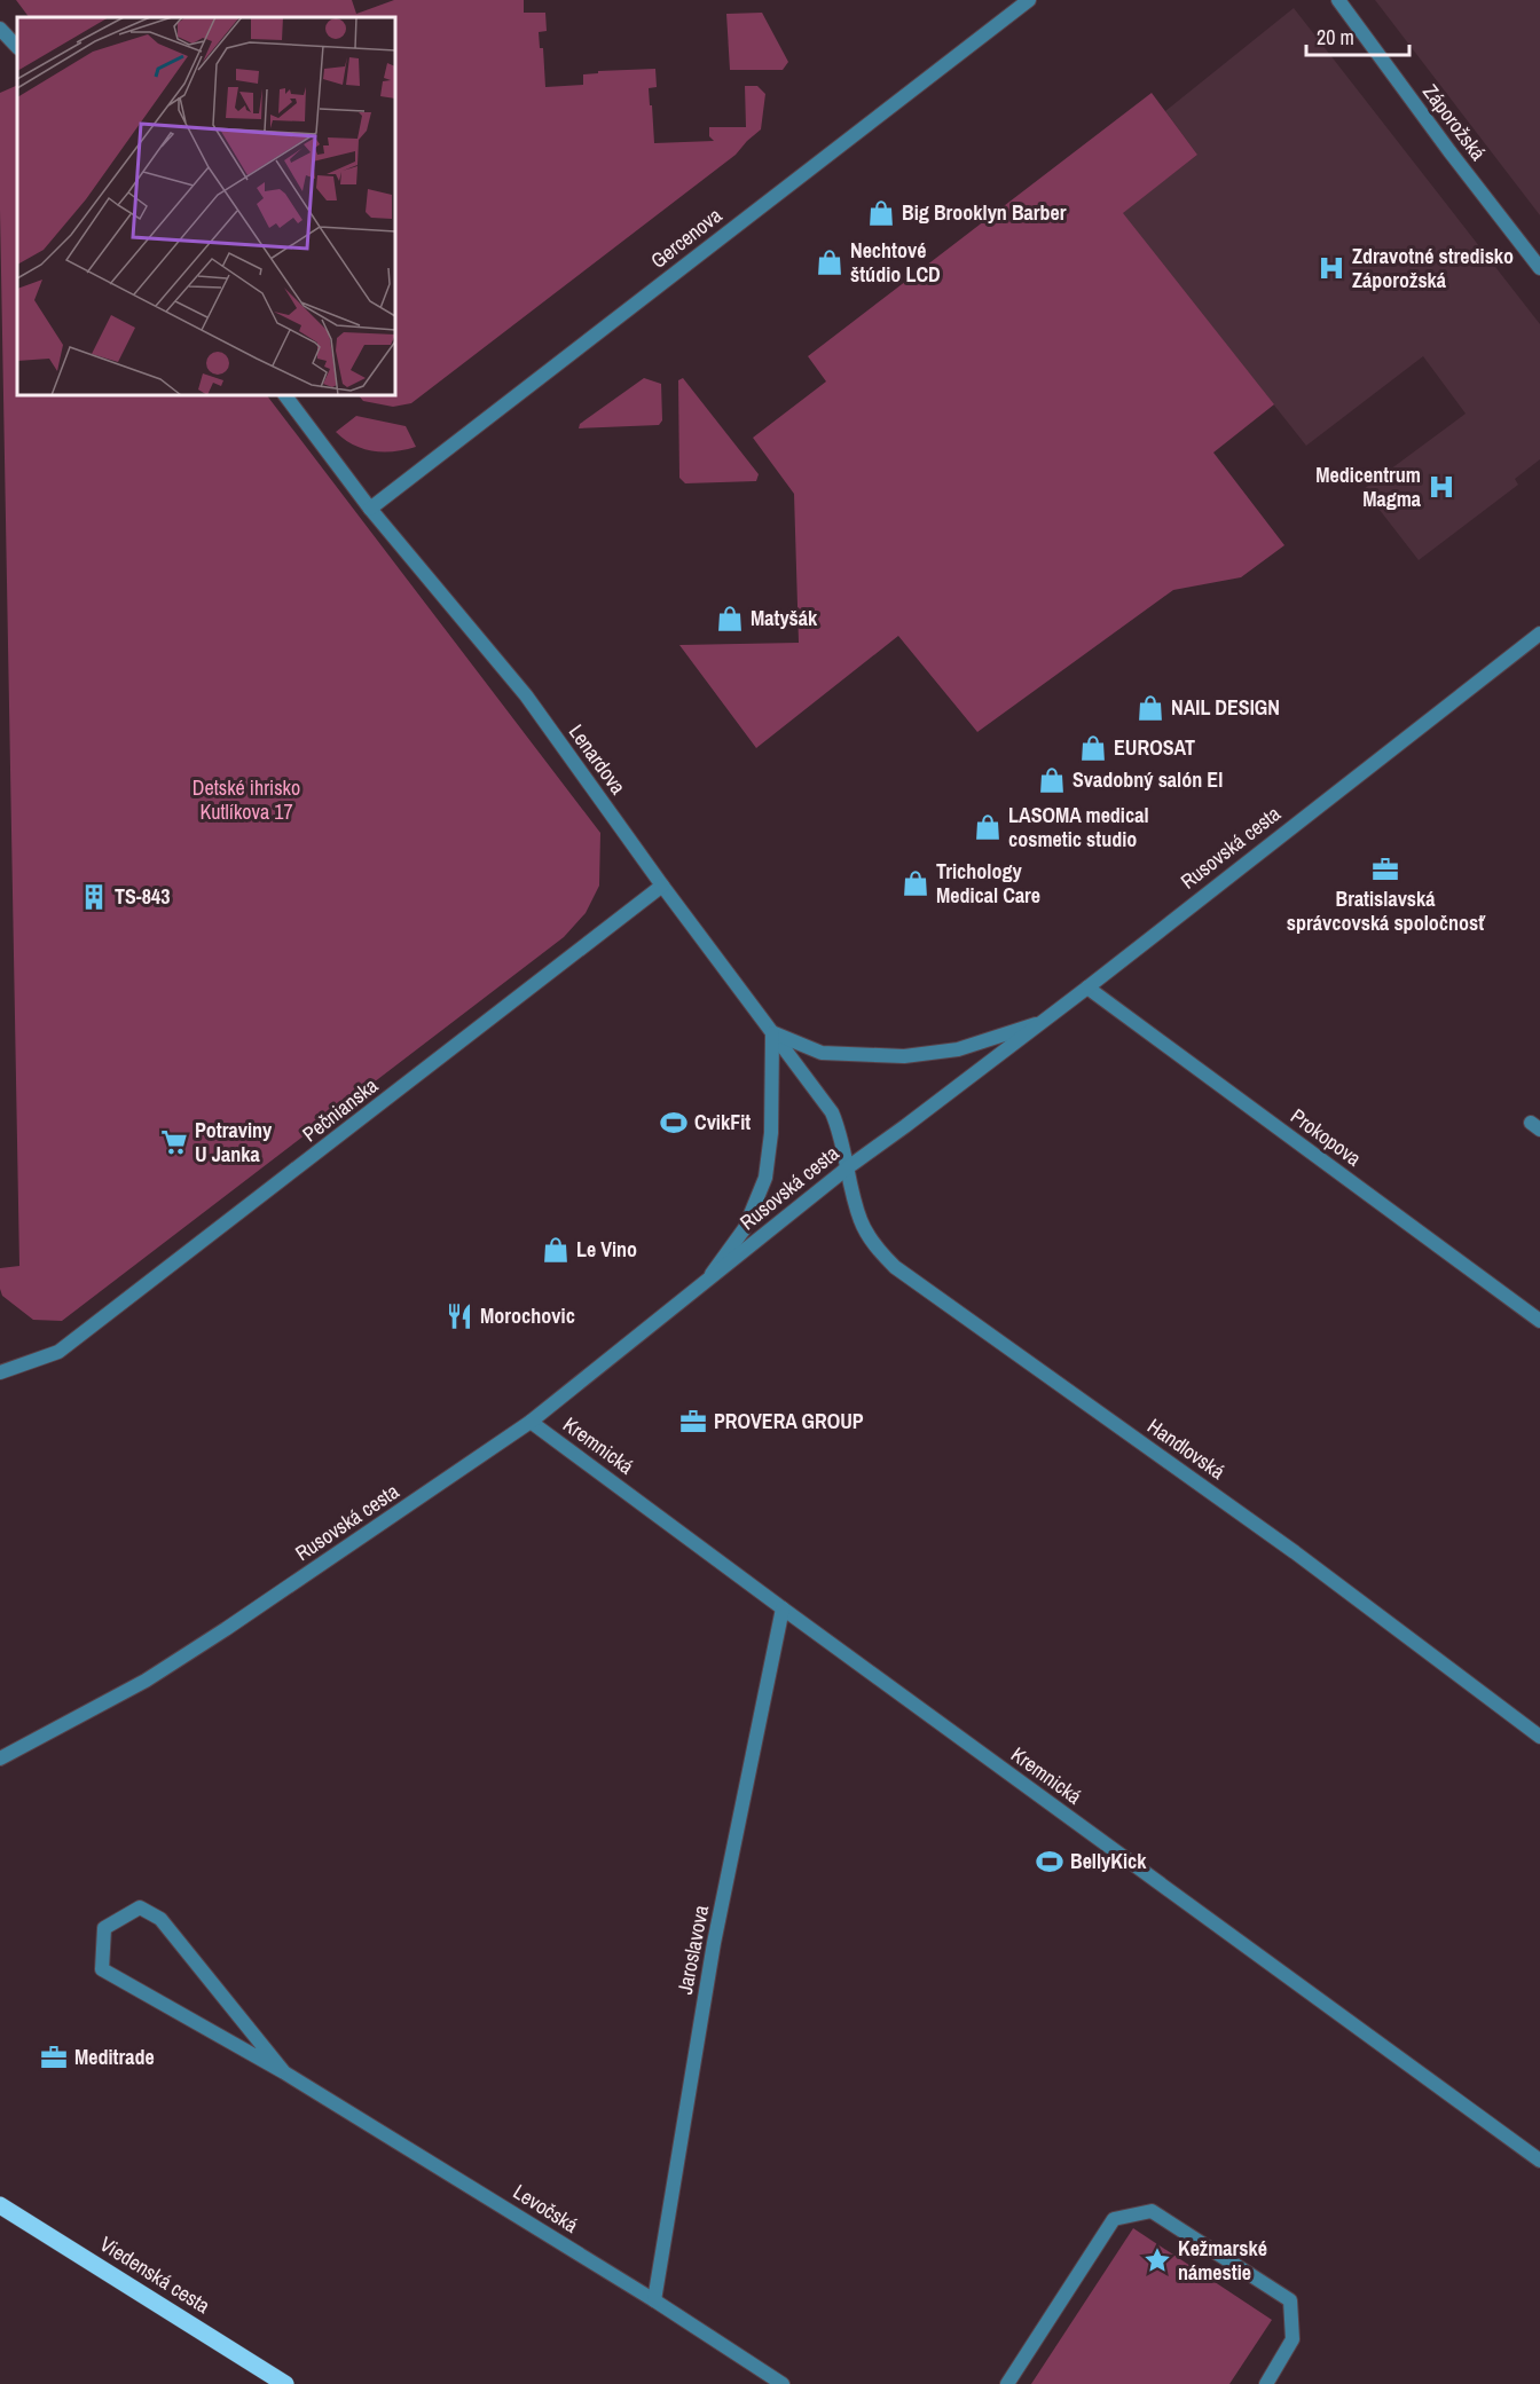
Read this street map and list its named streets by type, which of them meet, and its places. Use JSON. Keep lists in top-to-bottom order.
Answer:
{
  "streets": {
    "main road": ["Viedenská cesta"],
    "street": [
      "Záporožská",
      "Gercenova",
      "Lenardova",
      "Rusovská cesta",
      "Pečnianska",
      "Prokopova",
      "Kremnická",
      "Handlovská",
      "Jaroslavova",
      "Levočská"
    ]
  },
  "crossings": [
    ["Gercenova", "Lenardova"],
    ["Lenardova", "Rusovská cesta"],
    ["Lenardova", "Pečnianska"],
    ["Lenardova", "Handlovská"],
    ["Rusovská cesta", "Prokopova"],
    ["Rusovská cesta", "Kremnická"],
    ["Rusovská cesta", "Handlovská"],
    ["Kremnická", "Jaroslavova"],
    ["Jaroslavova", "Levočská"]
  ],
  "parks": ["Detské ihrisko Kutlíkova 17"],
  "places": {
    "shop": [
      "Big Brooklyn Barber",
      "Nechtové štúdio LCD",
      "Matyšák",
      "NAIL DESIGN",
      "EUROSAT",
      "Svadobný salón El",
      "LASOMA medical cosmetic studio",
      "Trichology Medical Care",
      "Le Vino"
    ],
    "hospital": ["Zdravotné stredisko Záporožská", "Medicentrum Magma"],
    "office": ["Bratislavská správcovská spoločnosť", "PROVERA GROUP", "Meditrade"],
    "building": ["TS-843"],
    "sports": ["CvikFit", "BellyKick"],
    "supermarket": ["Potraviny U Janka"],
    "restaurant": ["Morochovic"],
    "place": ["Kežmarské námestie"]
  },
  "scale_bar": "20 m"
}
